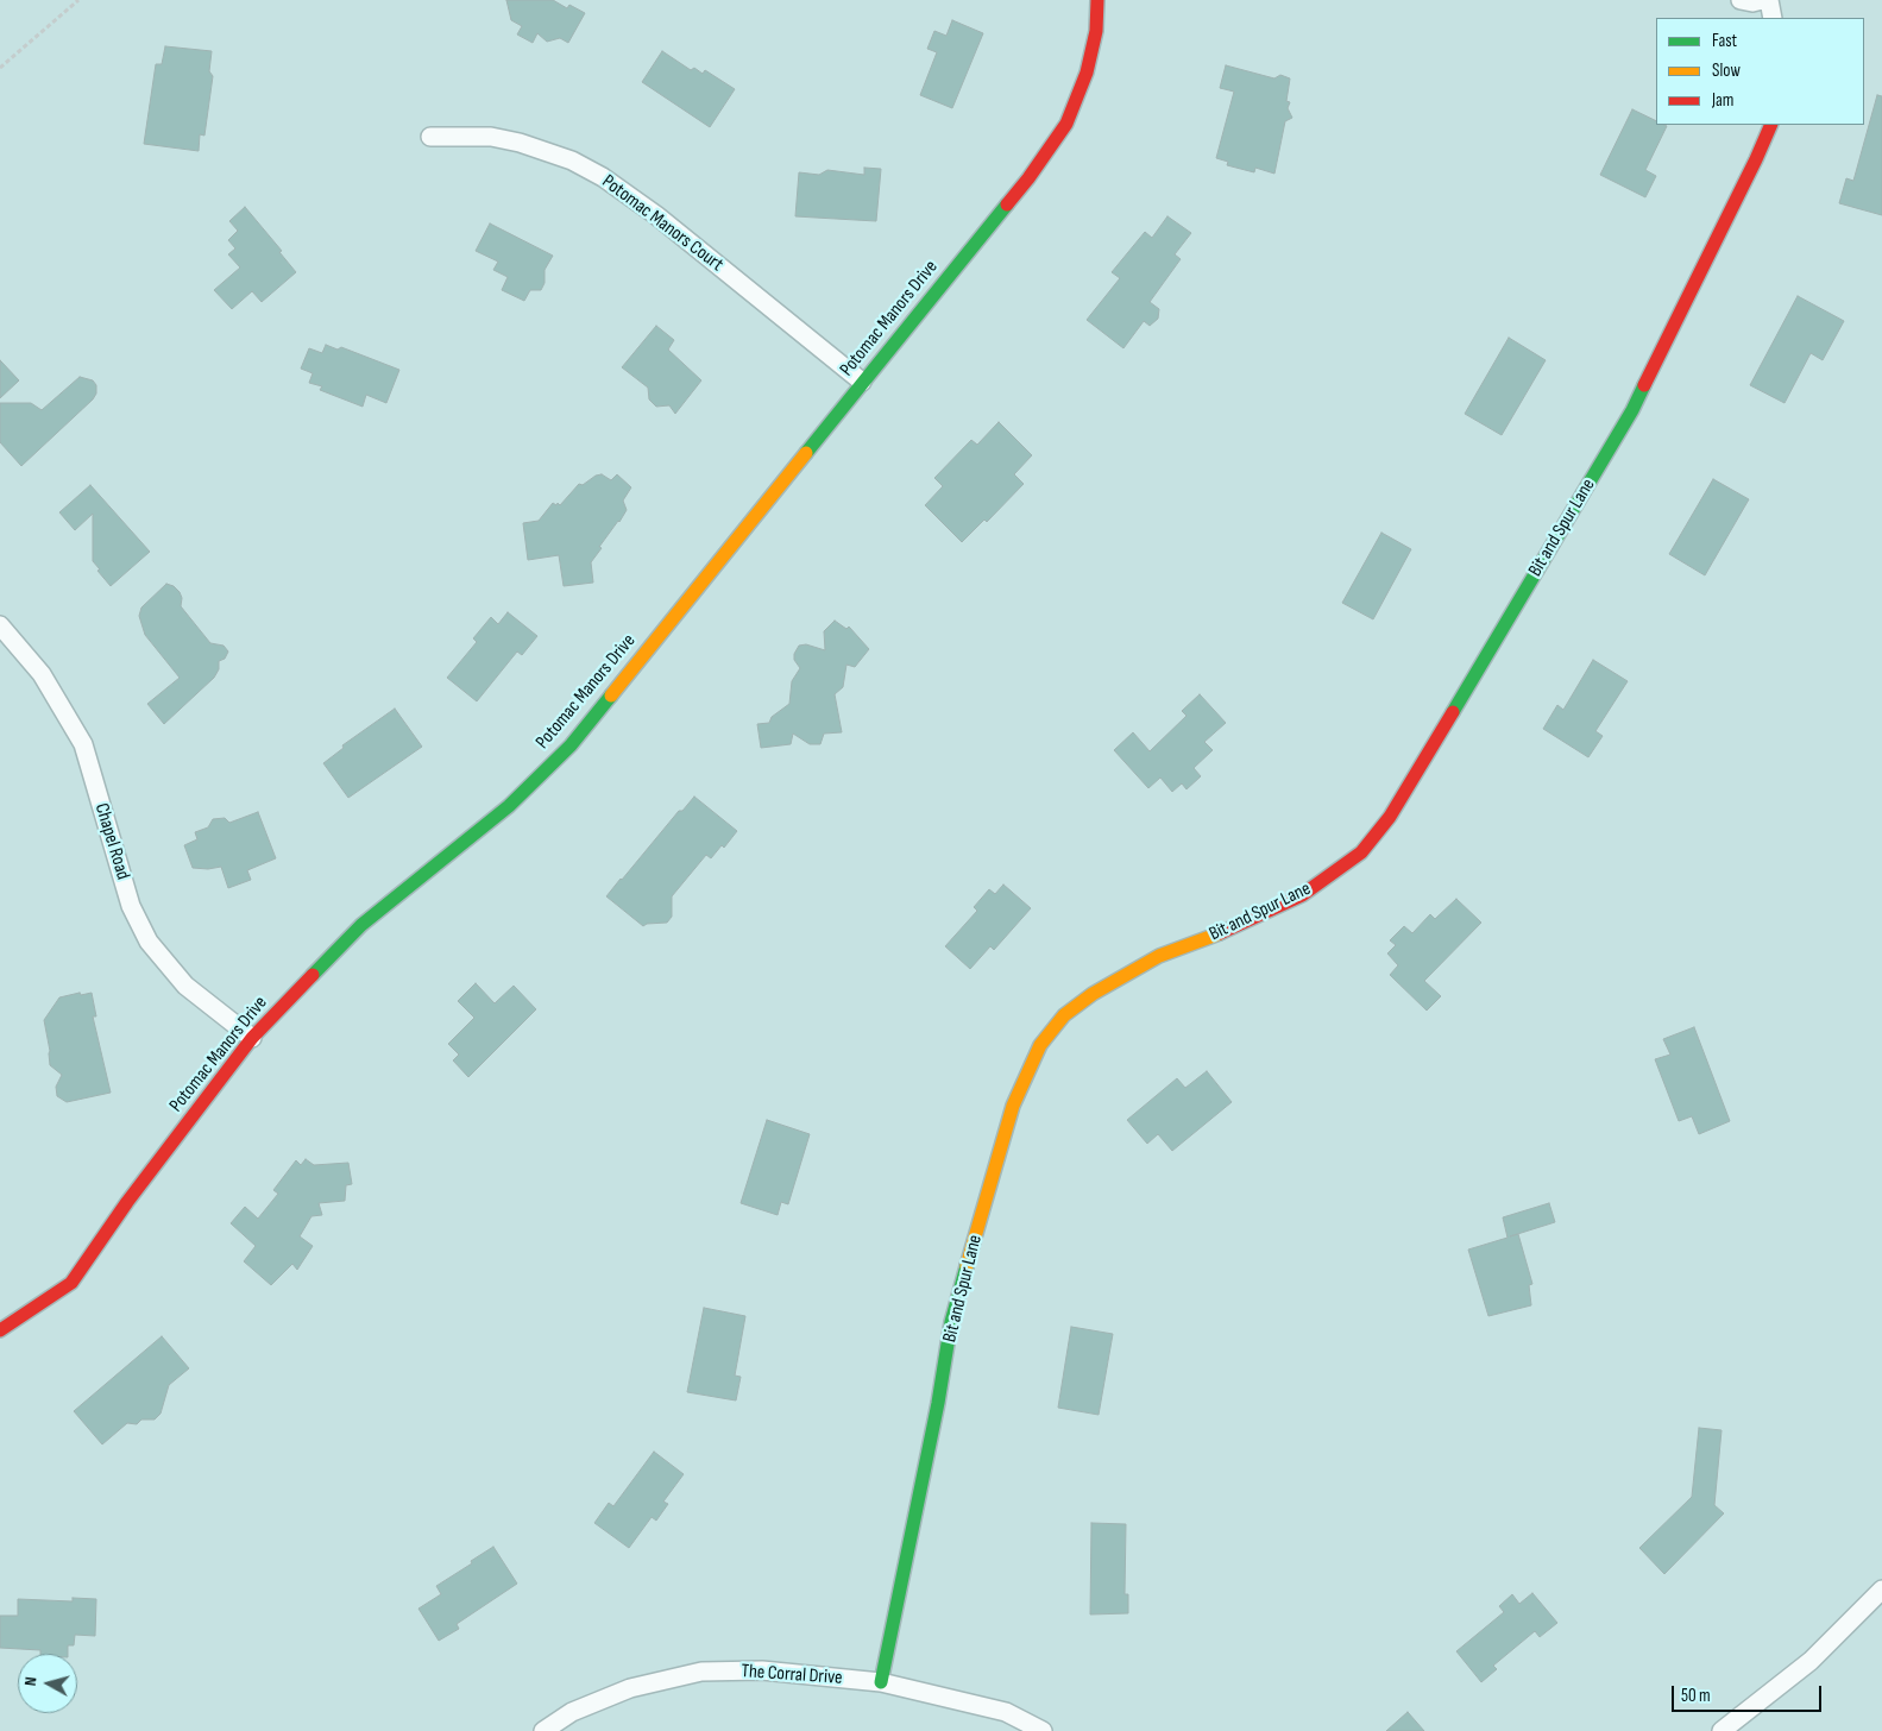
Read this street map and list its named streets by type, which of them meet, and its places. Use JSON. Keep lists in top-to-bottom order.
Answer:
{
  "streets": {
    "street": [
      "Potomac Manors Court",
      "Potomac Manors Drive",
      "Bit and Spur Lane",
      "Chapel Road",
      "The Corral Drive"
    ]
  },
  "crossings": [
    ["Potomac Manors Court", "Potomac Manors Drive"],
    ["Potomac Manors Drive", "Chapel Road"],
    ["Bit and Spur Lane", "The Corral Drive"]
  ],
  "legend": ["Fast", "Slow", "Jam"],
  "scale_bar": "50 m",
  "north": "left"
}
